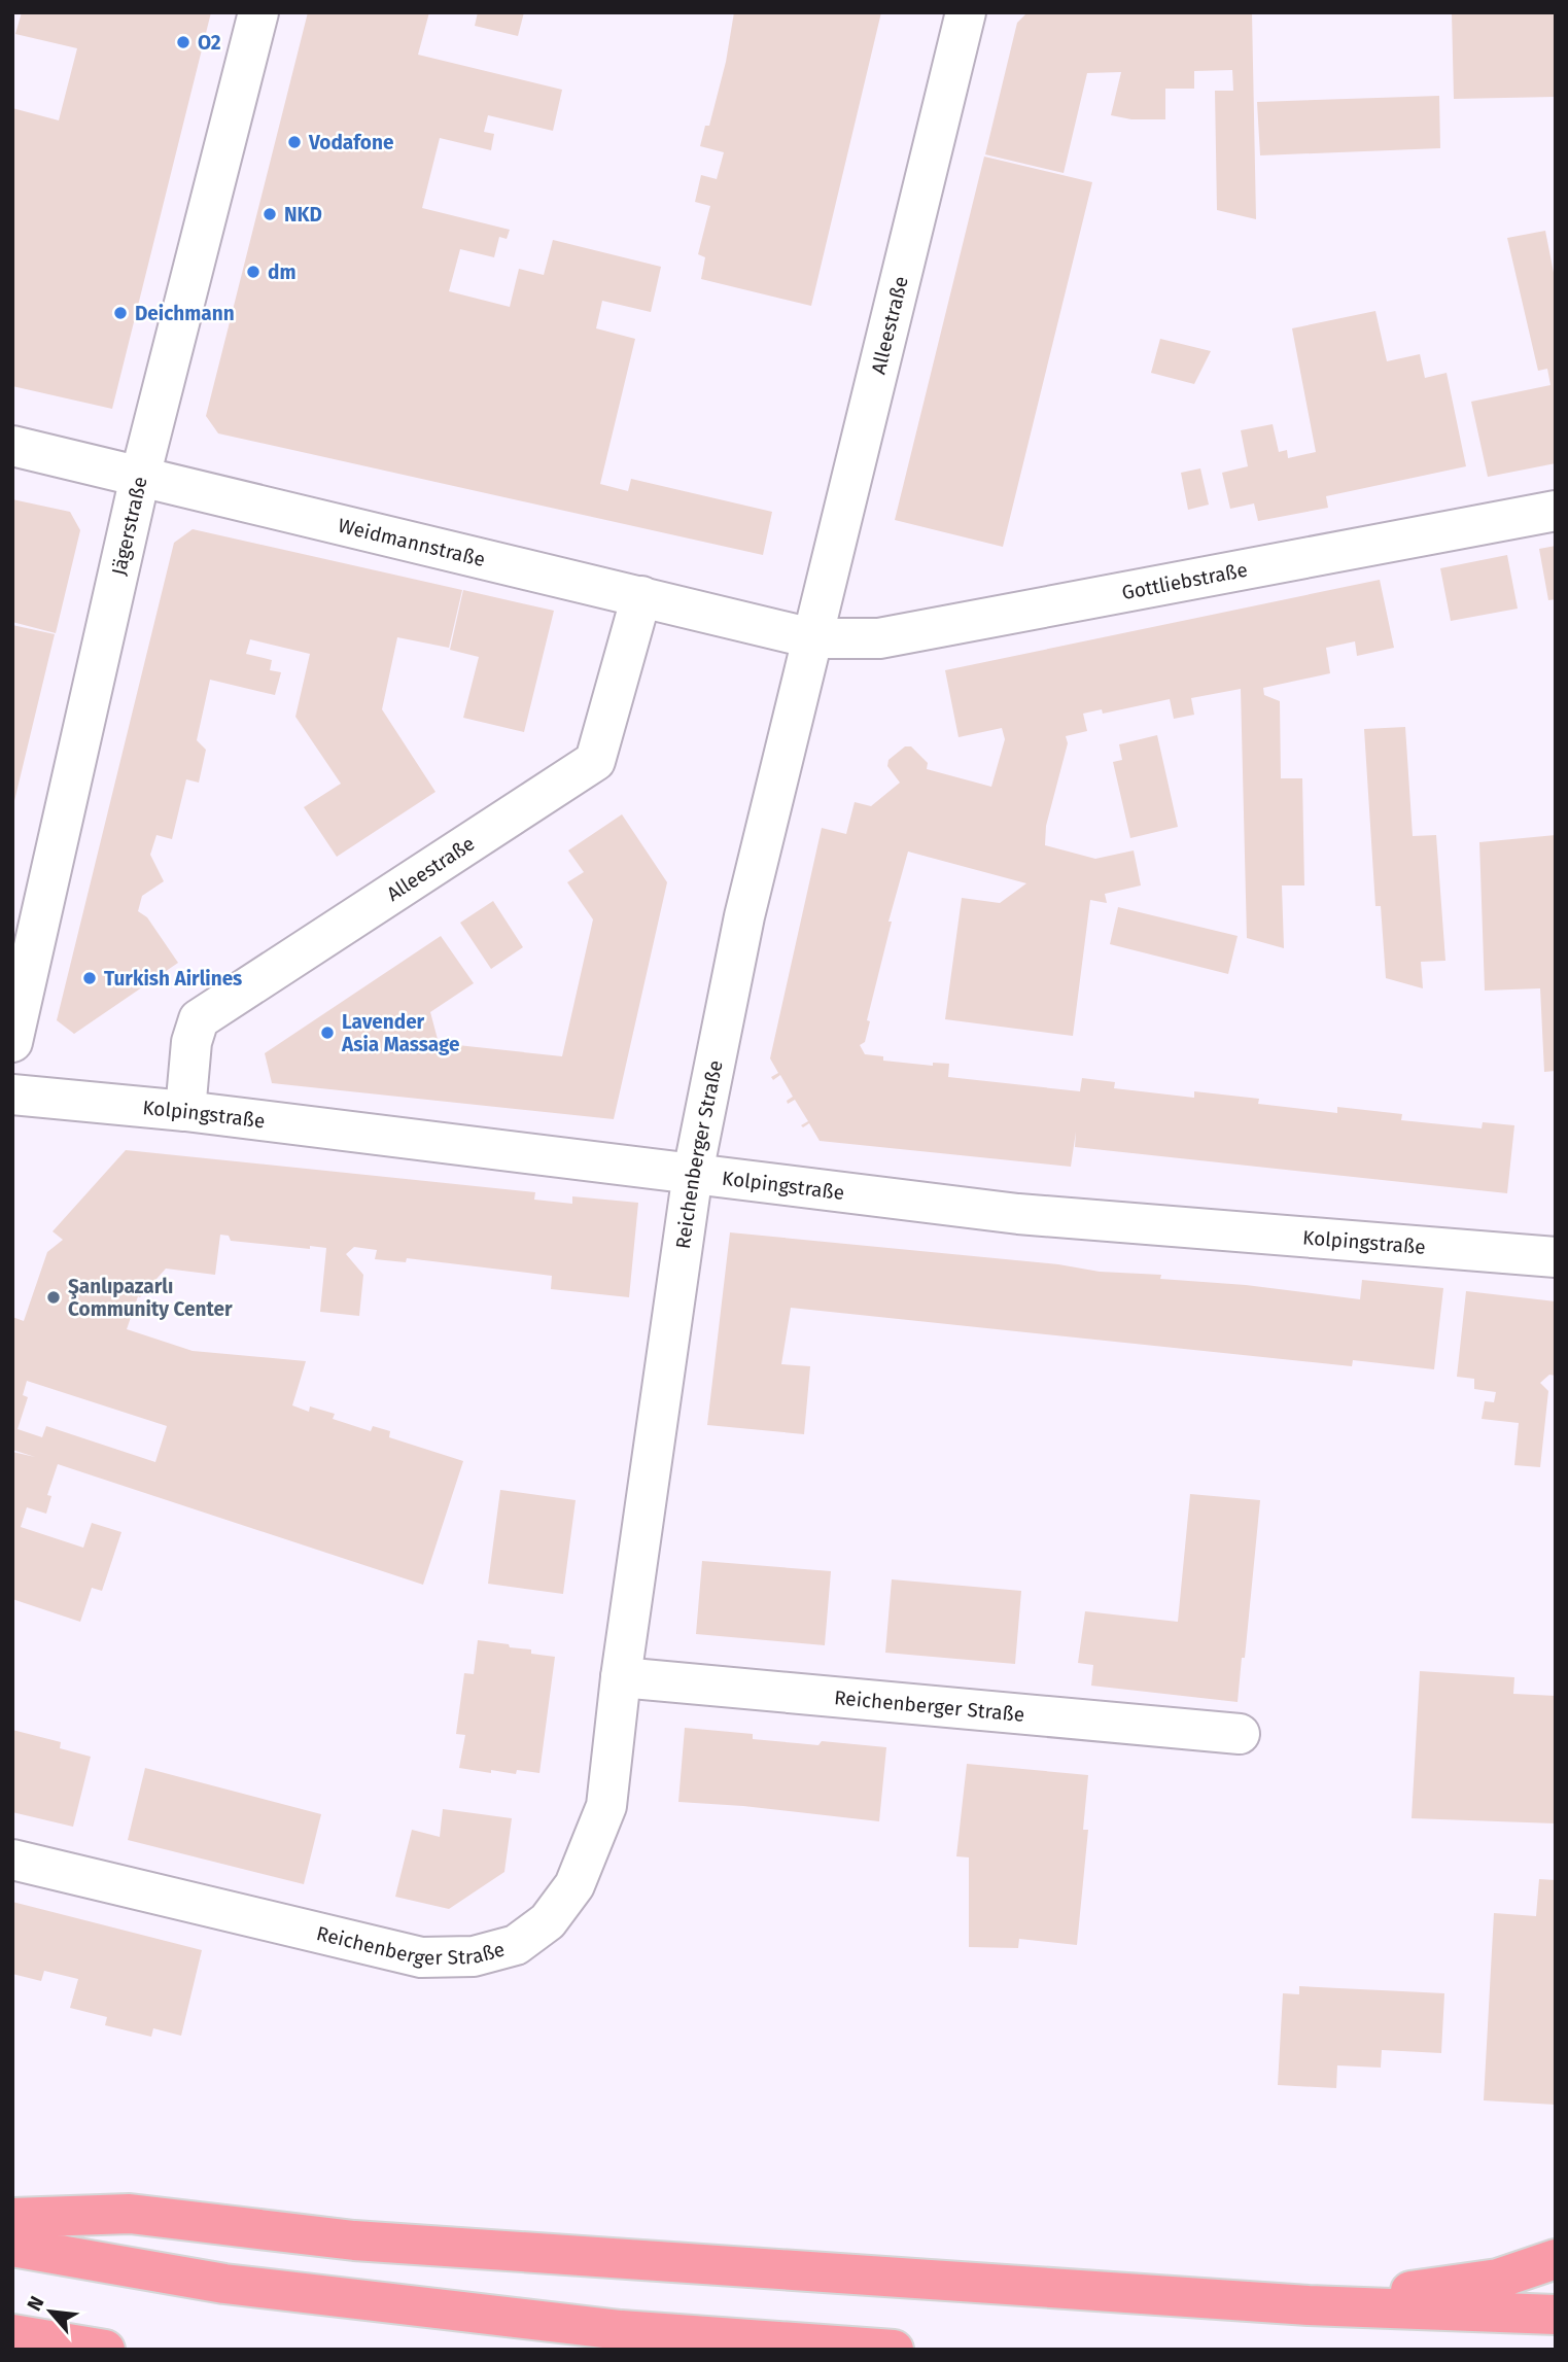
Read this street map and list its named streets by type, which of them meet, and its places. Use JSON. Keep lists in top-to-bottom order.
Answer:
{
  "streets": {
    "street": [
      "Alleestraße",
      "Jägerstraße",
      "Weidmannstraße",
      "Gottliebstraße",
      "Kolpingstraße",
      "Reichenberger Straße"
    ]
  },
  "crossings": [
    ["Alleestraße", "Weidmannstraße"],
    ["Alleestraße", "Gottliebstraße"],
    ["Alleestraße", "Kolpingstraße"],
    ["Alleestraße", "Reichenberger Straße"],
    ["Jägerstraße", "Weidmannstraße"],
    ["Weidmannstraße", "Gottliebstraße"],
    ["Weidmannstraße", "Reichenberger Straße"],
    ["Gottliebstraße", "Reichenberger Straße"],
    ["Kolpingstraße", "Reichenberger Straße"]
  ],
  "places": [
    "O2",
    "Vodafone",
    "NKD",
    "dm",
    "Deichmann",
    "Turkish Airlines",
    "Lavender Asia Massage",
    "Şanlıpazarlı Community Center"
  ],
  "north": "top left"
}
